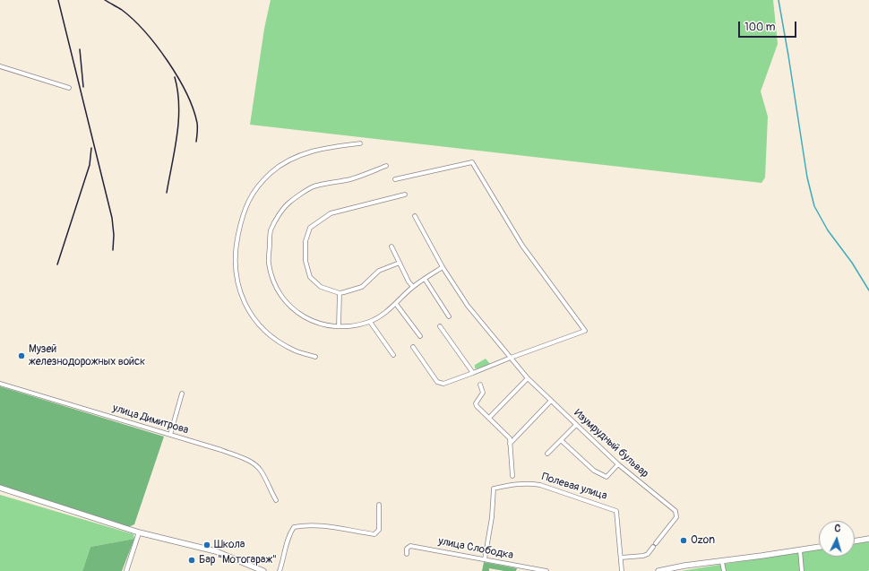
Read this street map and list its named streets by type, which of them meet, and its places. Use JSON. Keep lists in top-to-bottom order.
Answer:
{
  "streets": {
    "street": [
      "улица Димитрова",
      "Изумрудный бульвар",
      "Полевая улица",
      "улица Слободка"
    ]
  },
  "crossings": [
    ["Изумрудный бульвар", "Полевая улица"],
    ["Полевая улица", "улица Слободка"]
  ],
  "places": [
    "Музей железнодорожных войск",
    "Ozon",
    "Школа",
    "Бар \"Мотогараж\""
  ],
  "scale_bar": "100 m",
  "north": "top"
}
